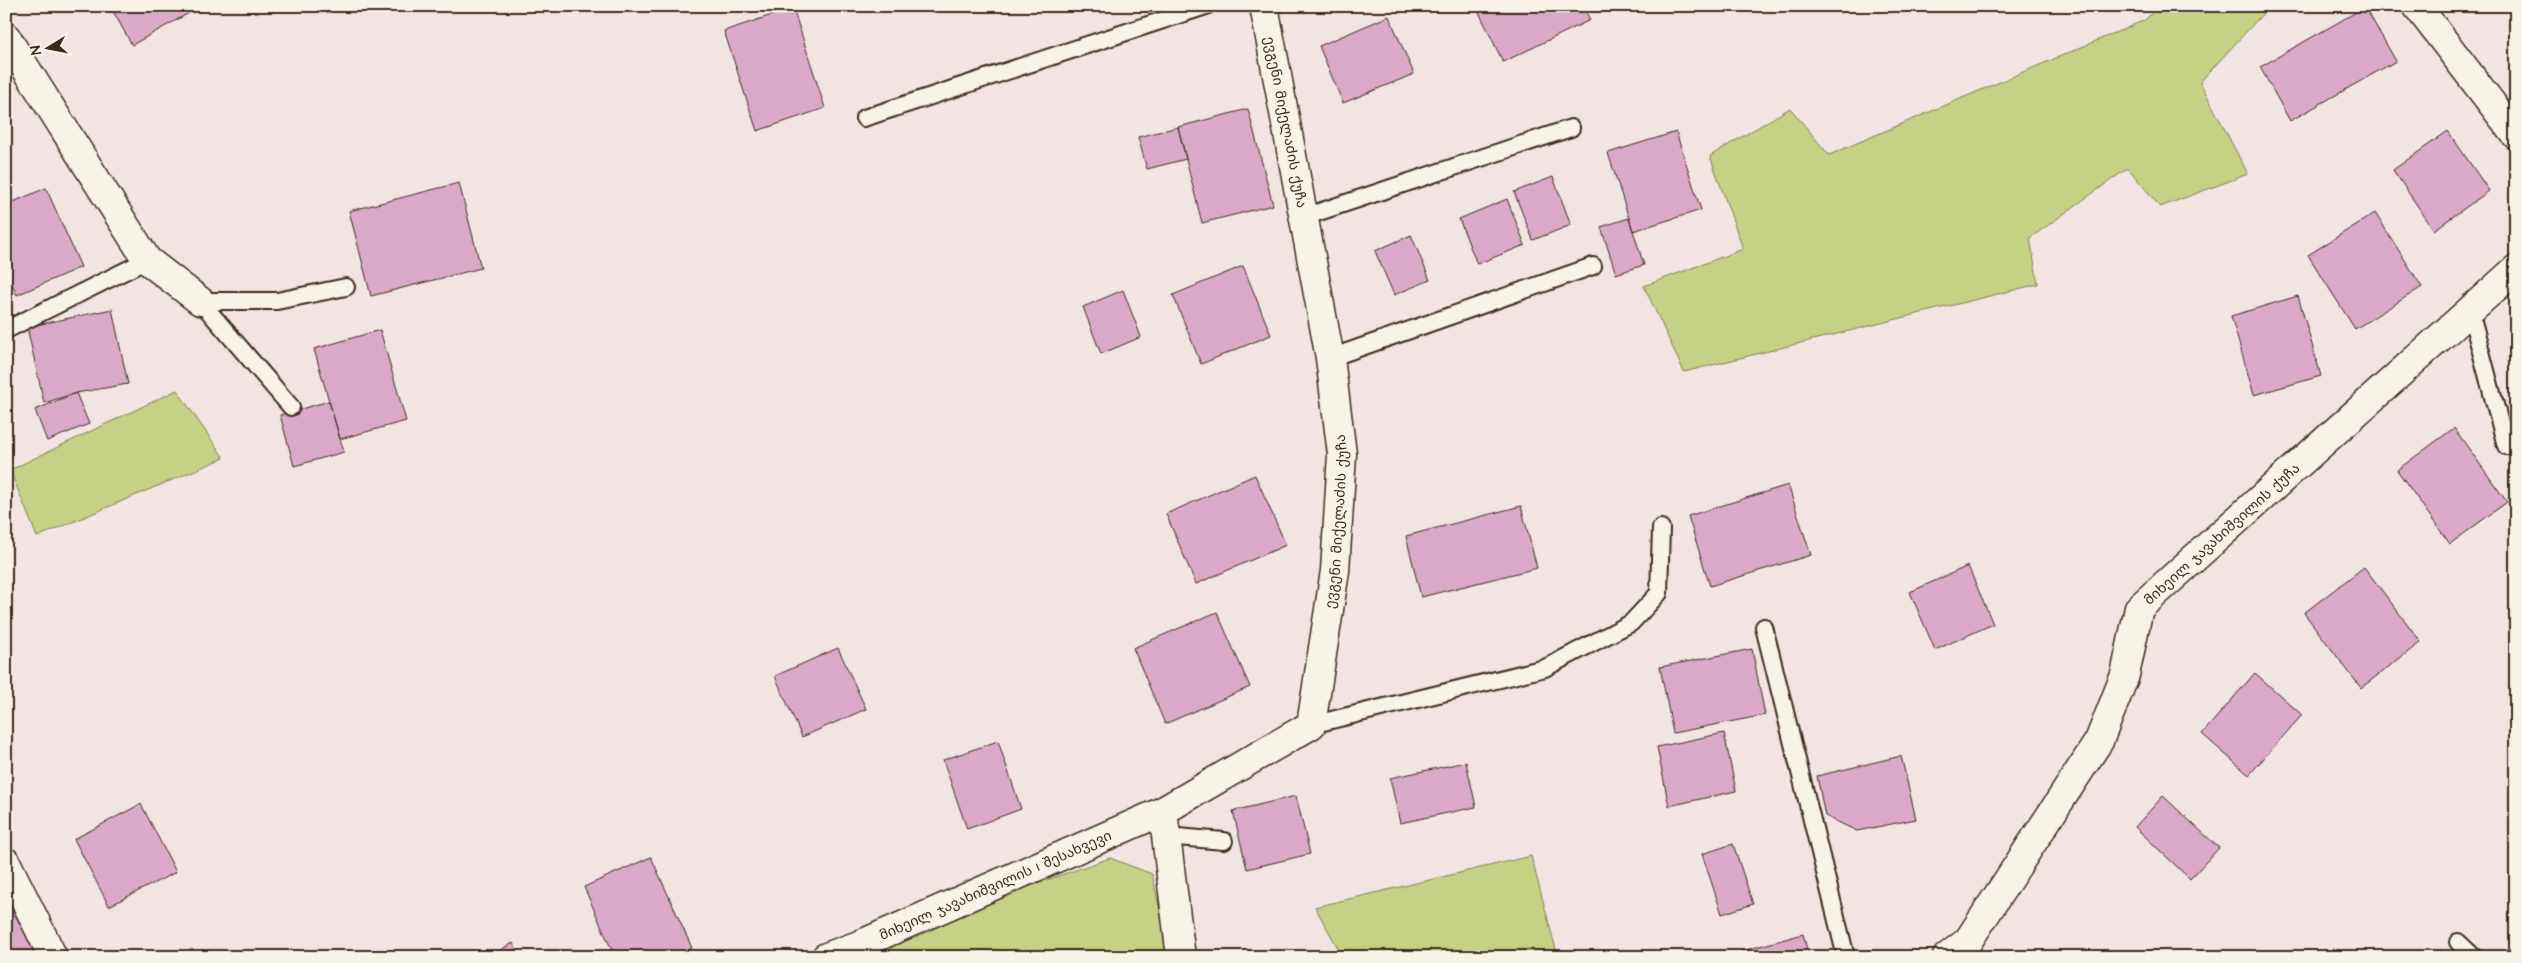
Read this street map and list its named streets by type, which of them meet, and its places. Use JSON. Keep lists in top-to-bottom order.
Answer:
{
  "streets": {
    "street": ["ევგენი მიქელაძის ქუჩა", "მიხეილ ჯავახიშვილის ქუჩა", "მიხეილ ჯავახიშვილის I შესახვევი"]
  },
  "north": "left"
}
